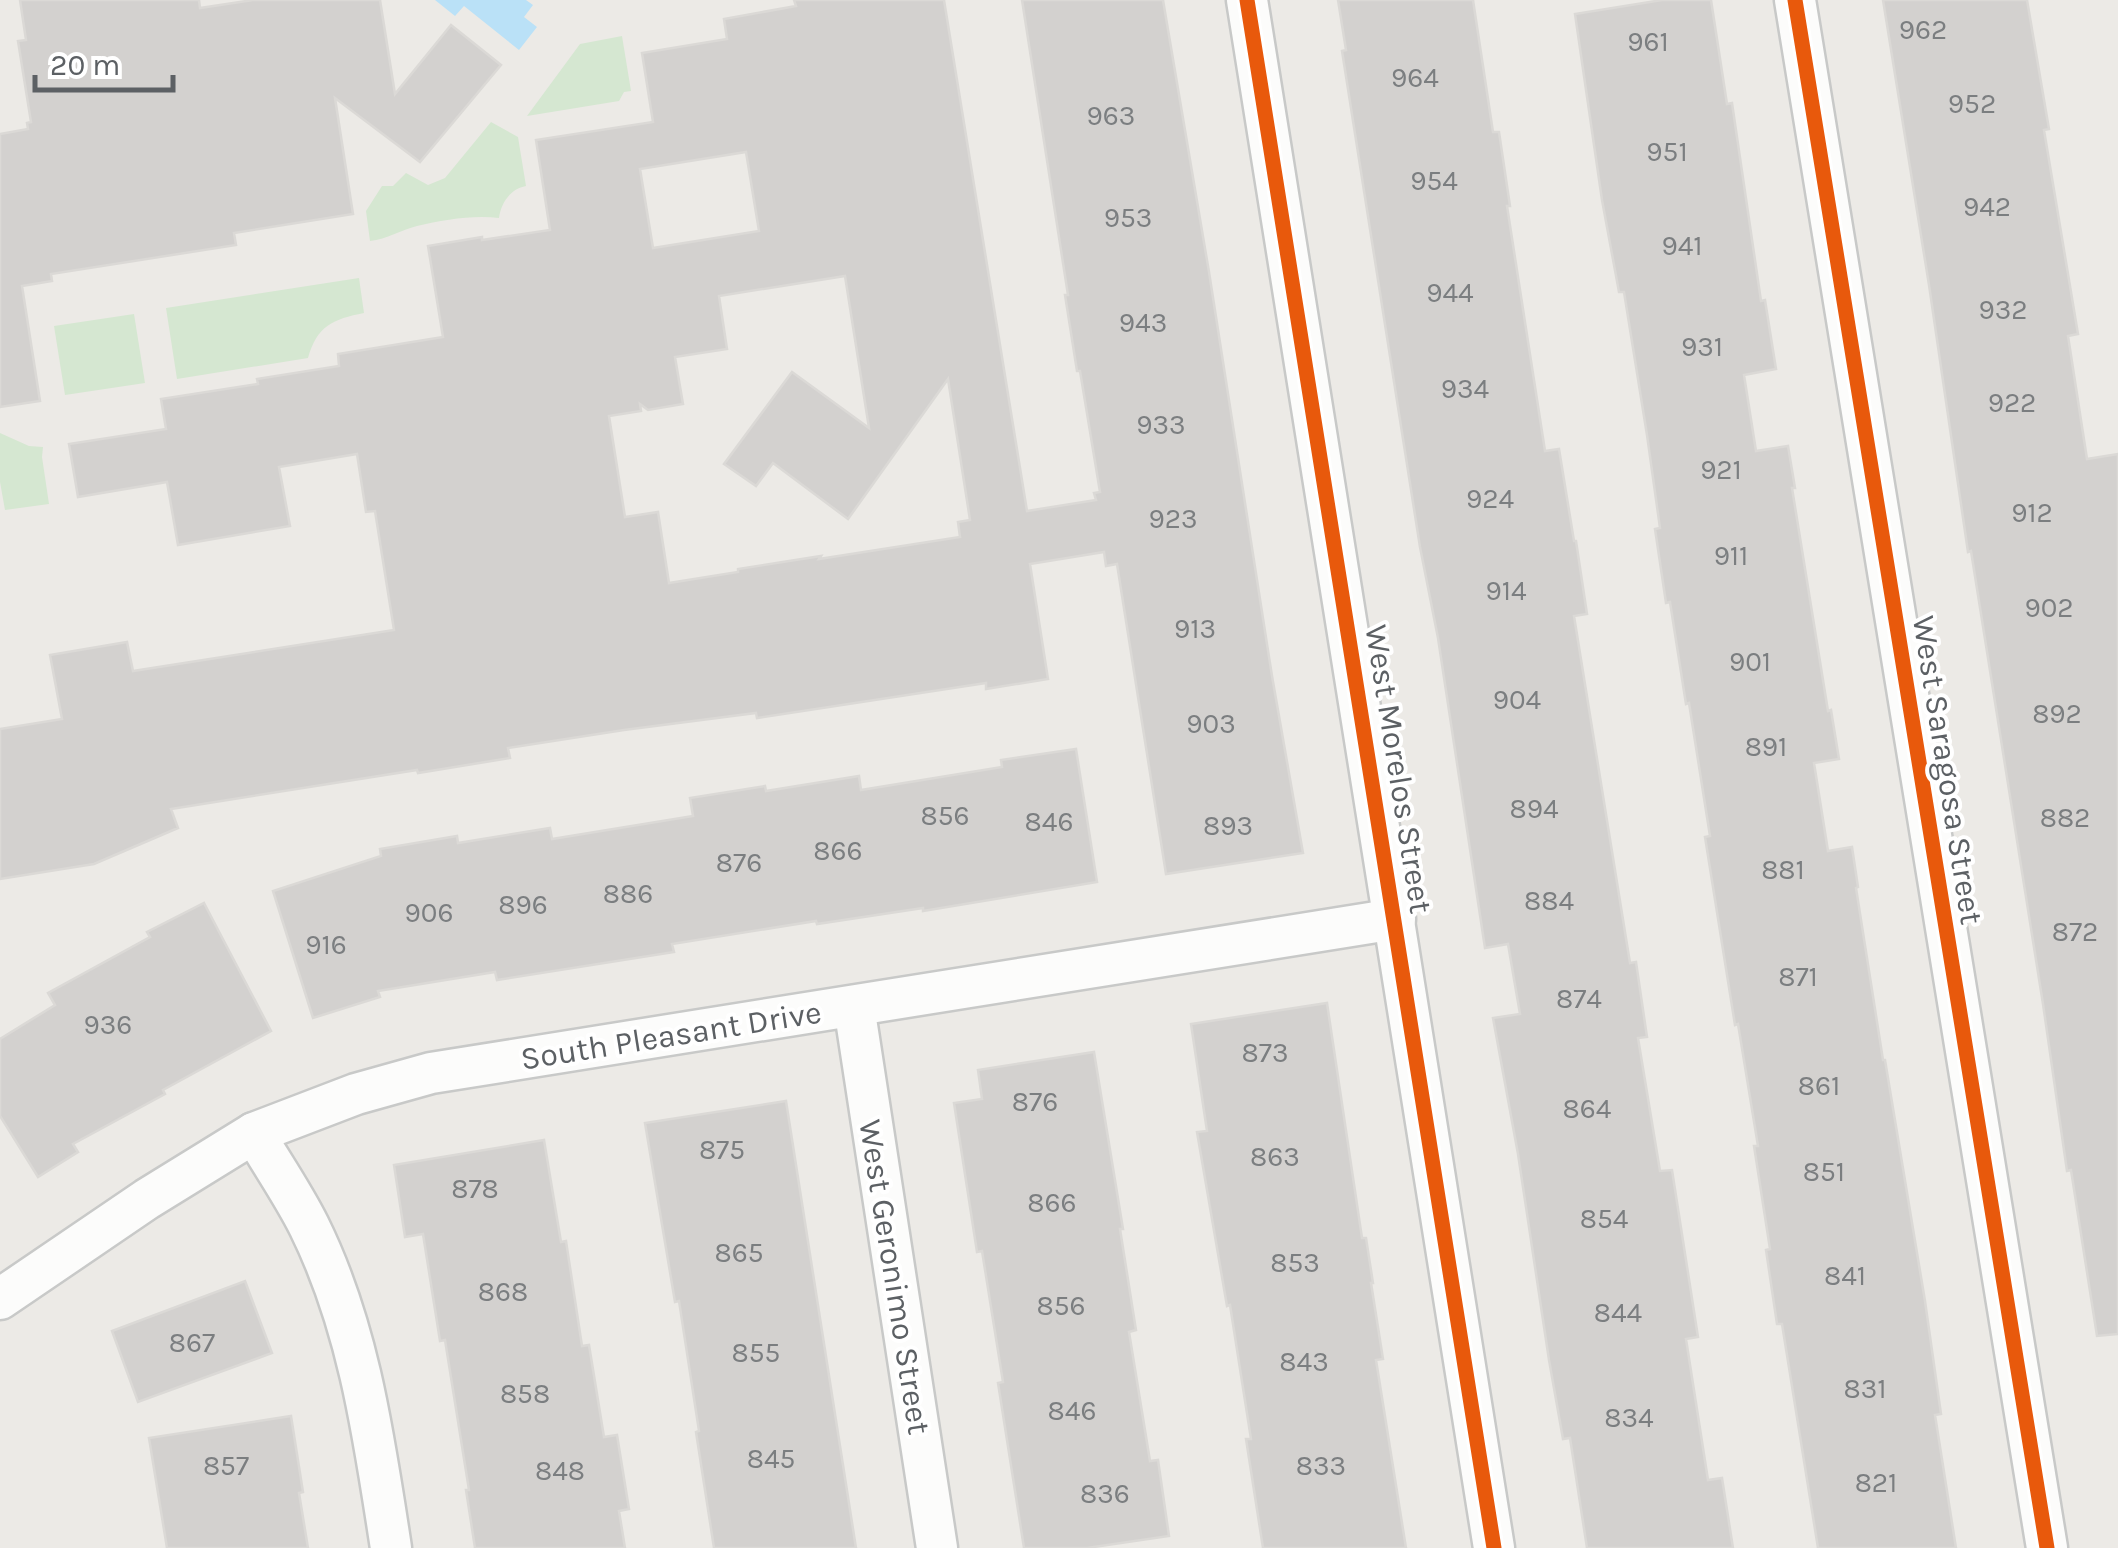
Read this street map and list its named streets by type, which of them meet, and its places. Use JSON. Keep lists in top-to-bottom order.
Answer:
{
  "streets": {
    "street": [
      "West Morelos Street",
      "West Saragosa Street",
      "South Pleasant Drive",
      "West Geronimo Street"
    ]
  },
  "crossings": [
    ["West Morelos Street", "South Pleasant Drive"],
    ["South Pleasant Drive", "West Geronimo Street"]
  ],
  "house_numbers": [
    "962",
    "961",
    "964",
    "952",
    "963",
    "951",
    "954",
    "942",
    "953",
    "941",
    "944",
    "932",
    "943",
    "931",
    "934",
    "922",
    "933",
    "921",
    "924",
    "912",
    "923",
    "911",
    "914",
    "902",
    "913",
    "901",
    "904",
    "892",
    "903",
    "891",
    "894",
    "856",
    "882",
    "846",
    "893",
    "866",
    "876",
    "881",
    "886",
    "884",
    "896",
    "906",
    "872",
    "916",
    "871",
    "874",
    "936",
    "873",
    "861",
    "876",
    "864",
    "875",
    "863",
    "851",
    "878",
    "866",
    "854",
    "865",
    "853",
    "841",
    "868",
    "856",
    "844",
    "867",
    "855",
    "843",
    "831",
    "858",
    "846",
    "834",
    "845",
    "857",
    "833",
    "848",
    "821",
    "836"
  ],
  "scale_bar": "20 m"
}
